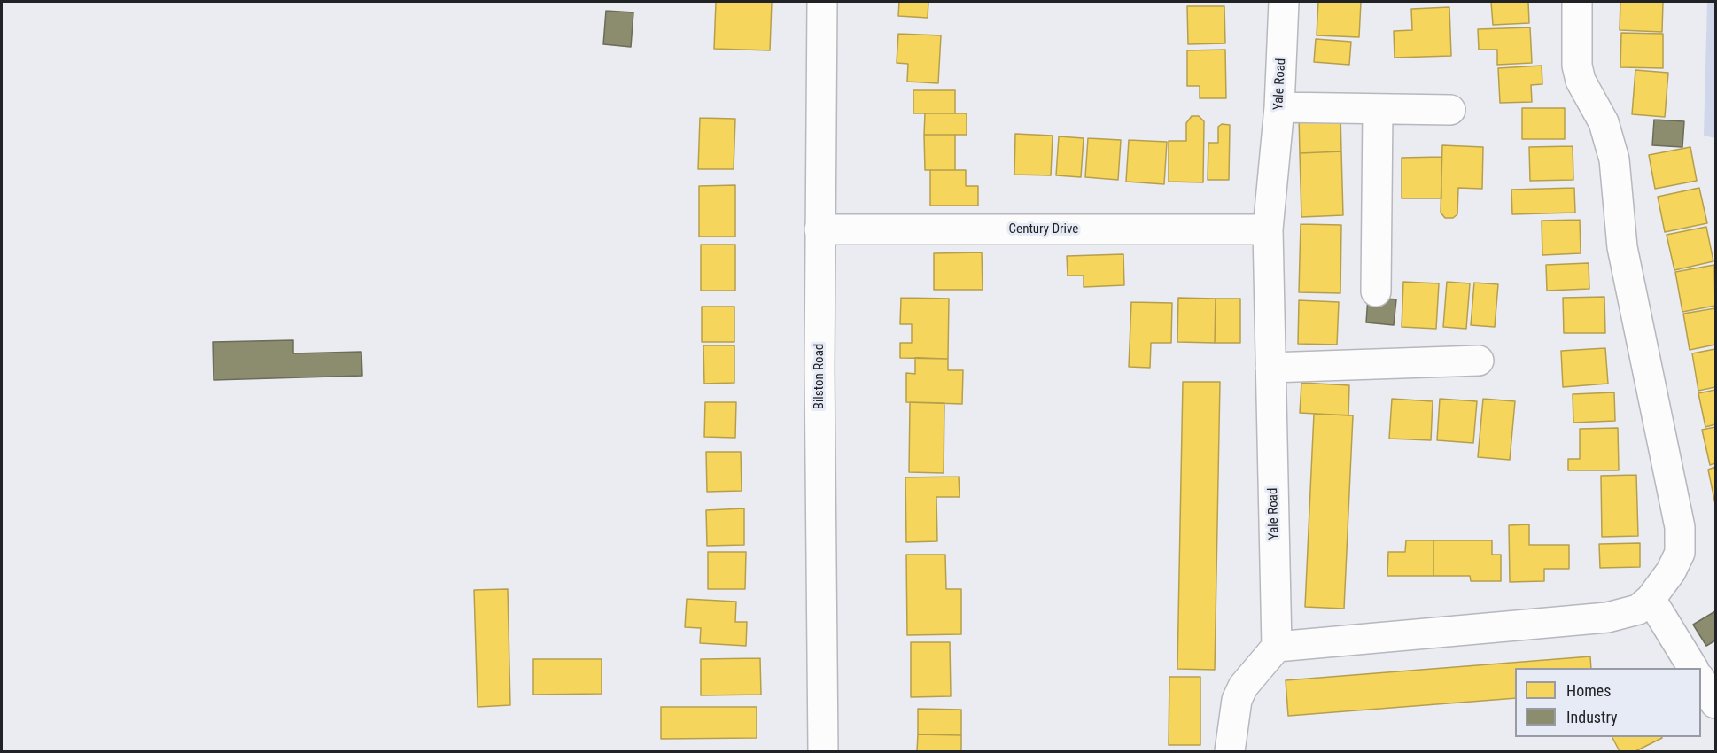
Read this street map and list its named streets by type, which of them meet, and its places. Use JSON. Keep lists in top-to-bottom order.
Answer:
{
  "streets": {
    "street": ["Yale Road", "Century Drive", "Bilston Road"]
  },
  "crossings": [
    ["Yale Road", "Century Drive"],
    ["Century Drive", "Bilston Road"]
  ],
  "legend": ["Homes", "Industry"]
}
